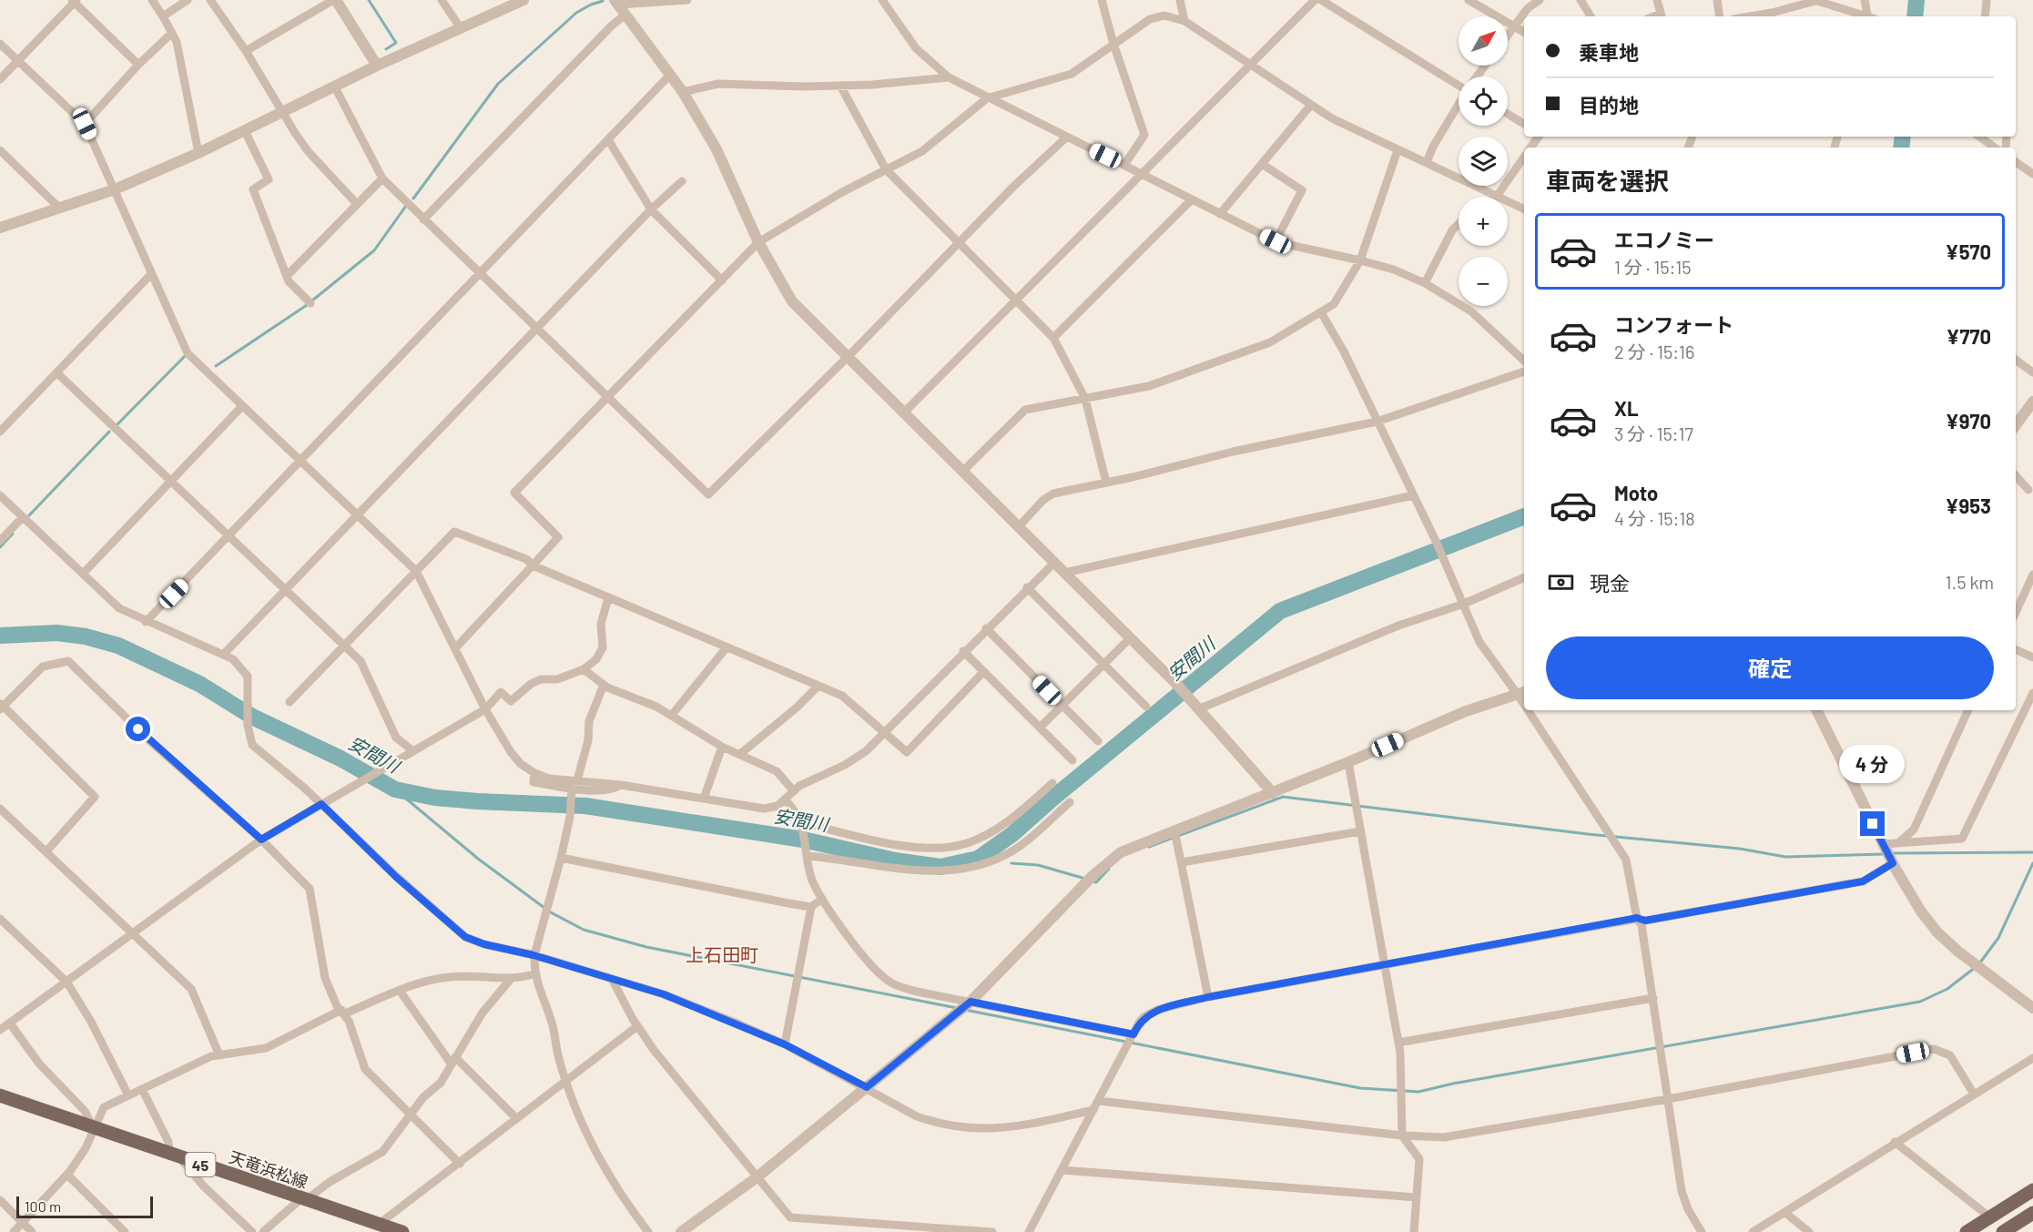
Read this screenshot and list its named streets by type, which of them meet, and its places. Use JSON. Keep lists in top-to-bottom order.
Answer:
{
  "streets": {
    "main road": ["45", "天竜浜松線"]
  },
  "districts": ["上石田町"],
  "water": ["安間川"],
  "scale_bar": "100 m",
  "north": "top right",
  "page": {
    "map_buttons": ["+", "−"],
    "banner": ["乗車地", "目的地"],
    "heading": "車両を選択",
    "list": [
      {
        "name": "エコノミー",
        "note": "1 分 · 15:15",
        "value": "¥570"
      },
      {
        "name": "コンフォート",
        "note": "2 分 · 15:16",
        "value": "¥770"
      },
      {
        "name": "XL",
        "note": "3 分 · 15:17",
        "value": "¥970"
      },
      {
        "name": "Moto",
        "note": "4 分 · 15:18",
        "value": "¥953"
      }
    ],
    "pay": ["現金", "1.5 km"],
    "buttons": "確定",
    "bubble": "4 分",
    "scale": "100 m"
  }
}
